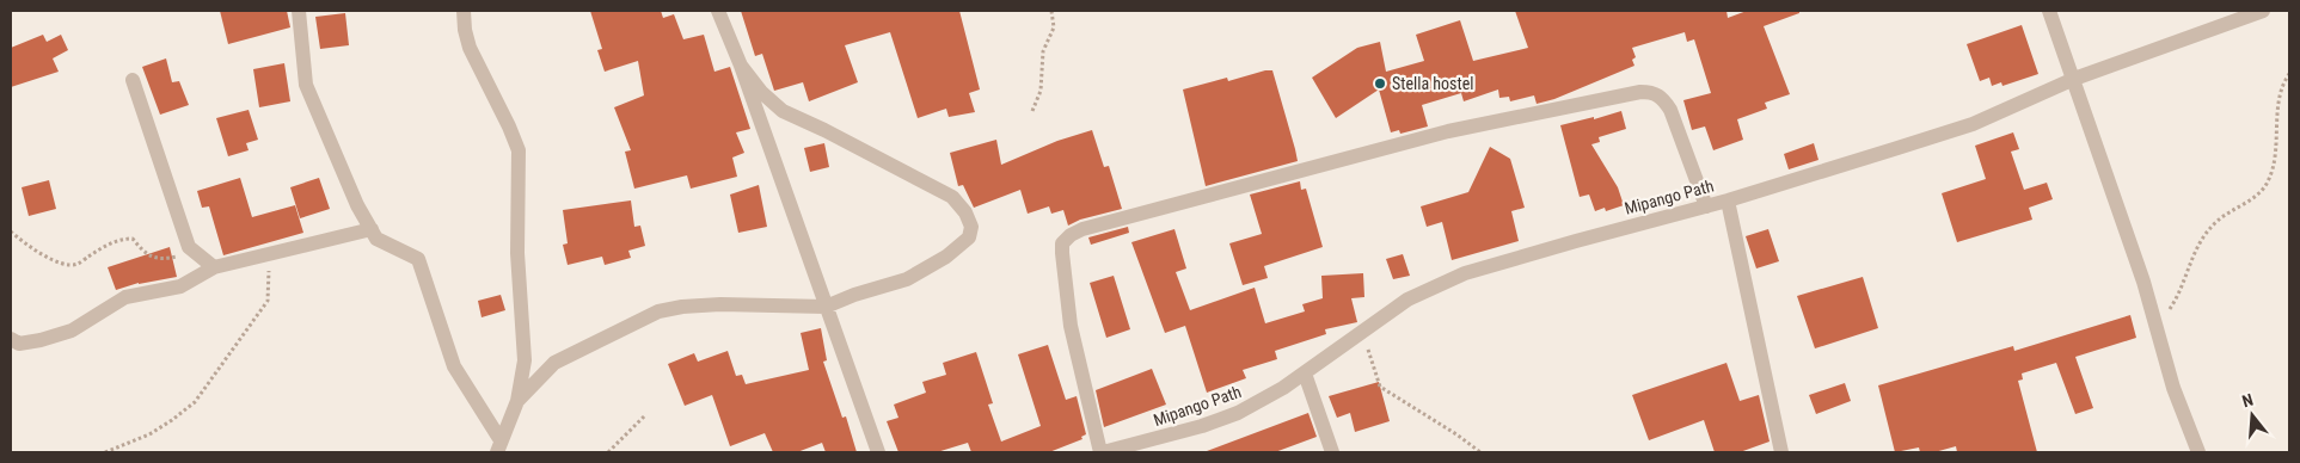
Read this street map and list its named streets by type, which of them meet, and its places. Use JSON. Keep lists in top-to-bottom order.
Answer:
{
  "streets": {
    "street": ["Mipango Path"]
  },
  "places": ["Stella hostel"],
  "north": "top"
}
